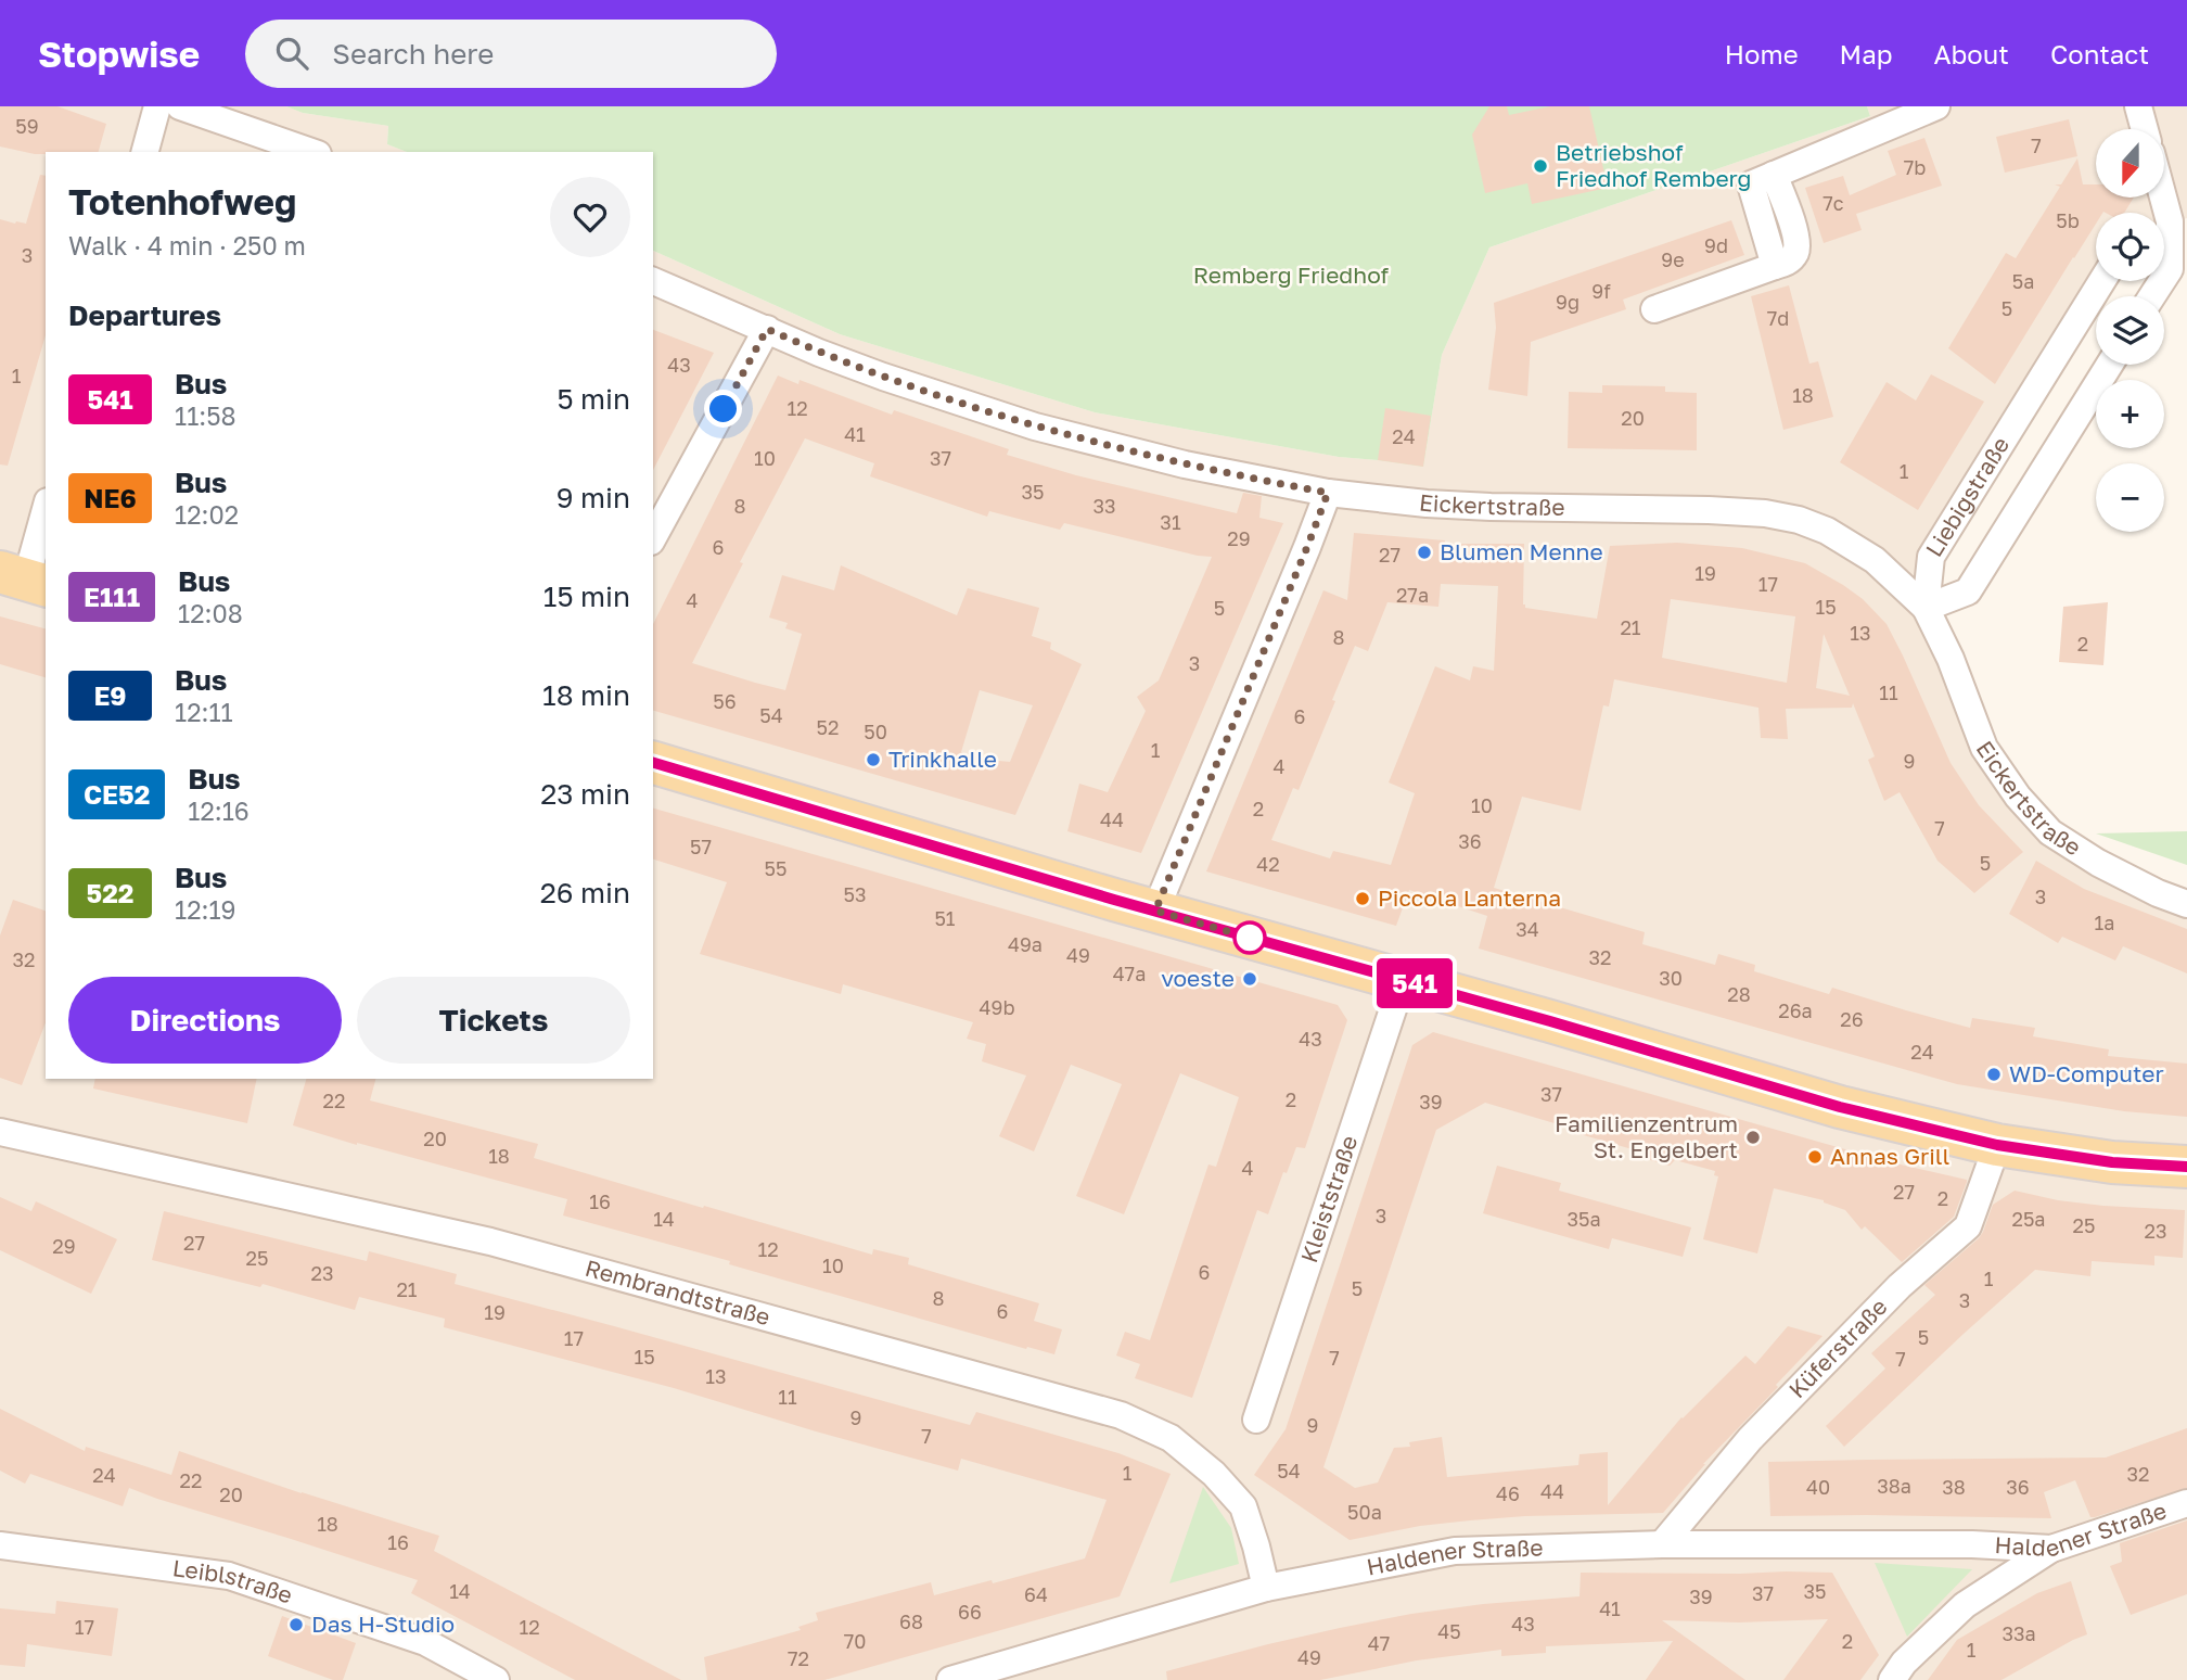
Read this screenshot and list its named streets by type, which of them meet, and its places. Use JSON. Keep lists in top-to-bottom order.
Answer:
{
  "streets": {
    "street": [
      "Liebigstraße",
      "Eickertstraße",
      "Kleiststraße",
      "Rembrandtstraße",
      "Küferstraße",
      "Haldener Straße",
      "Leiblstraße"
    ]
  },
  "crossings": [
    ["Liebigstraße", "Eickertstraße"],
    ["Rembrandtstraße", "Haldener Straße"],
    ["Küferstraße", "Haldener Straße"]
  ],
  "parks": ["Remberg Friedhof"],
  "places": [
    "Betriebshof Friedhof Remberg",
    "Blumen Menne",
    "Trinkhalle",
    "Piccola Lanterna",
    "voeste",
    "WD-Computer",
    "Familienzentrum St. Engelbert",
    "Annas Grill",
    "Das H-Studio"
  ],
  "lines": ["bus line 541"],
  "house_numbers": [
    "59",
    "7",
    "7b",
    "7c",
    "5b",
    "9d",
    "3",
    "9e",
    "5a",
    "9f",
    "9g",
    "5",
    "7d",
    "43",
    "1",
    "18",
    "12",
    "20",
    "41",
    "24",
    "10",
    "37",
    "1",
    "35",
    "8",
    "33",
    "31",
    "29",
    "6",
    "27",
    "19",
    "17",
    "27a",
    "4",
    "15",
    "5",
    "21",
    "13",
    "8",
    "2",
    "3",
    "11",
    "56",
    "54",
    "6",
    "52",
    "50",
    "1",
    "9",
    "4",
    "10",
    "2",
    "44",
    "7",
    "36",
    "57",
    "5",
    "42",
    "55",
    "53",
    "3",
    "51",
    "1a",
    "34",
    "49a",
    "49",
    "32",
    "32",
    "47a",
    "30",
    "28",
    "49b",
    "26a",
    "26",
    "43",
    "24",
    "37",
    "2",
    "22",
    "39",
    "20",
    "18",
    "4",
    "27",
    "2",
    "16",
    "3",
    "14",
    "35a",
    "25a",
    "25",
    "23",
    "27",
    "29",
    "12",
    "25",
    "10",
    "6",
    "23",
    "1",
    "5",
    "21",
    "8",
    "3",
    "6",
    "19",
    "5",
    "17",
    "15",
    "7",
    "7",
    "13",
    "11",
    "9",
    "9",
    "7",
    "54",
    "1",
    "32",
    "24",
    "22",
    "38a",
    "40",
    "38",
    "36",
    "44",
    "46",
    "20",
    "50a",
    "18",
    "16",
    "14",
    "35",
    "37",
    "64",
    "39",
    "41",
    "66",
    "68",
    "43",
    "17",
    "12",
    "45",
    "33a",
    "70",
    "2",
    "47",
    "1",
    "49",
    "72"
  ],
  "north": "bottom",
  "page": {
    "header": "Stopwise",
    "search": "Search here",
    "nav": [
      "Home",
      "Map",
      "About",
      "Contact"
    ],
    "on_map": "541",
    "map_buttons": ["+", "−"],
    "heading": [
      ["Totenhofweg", "Walk · 4 min · 250 m"],
      "Departures"
    ],
    "list": [
      {
        "mark": "541",
        "name": "Bus",
        "note": "11:58",
        "value": "5 min"
      },
      {
        "mark": "NE6",
        "name": "Bus",
        "note": "12:02",
        "value": "9 min"
      },
      {
        "mark": "E111",
        "name": "Bus",
        "note": "12:08",
        "value": "15 min"
      },
      {
        "mark": "E9",
        "name": "Bus",
        "note": "12:11",
        "value": "18 min"
      },
      {
        "mark": "CE52",
        "name": "Bus",
        "note": "12:16",
        "value": "23 min"
      },
      {
        "mark": "522",
        "name": "Bus",
        "note": "12:19",
        "value": "26 min"
      }
    ],
    "buttons": ["Directions", "Tickets"]
  }
}
